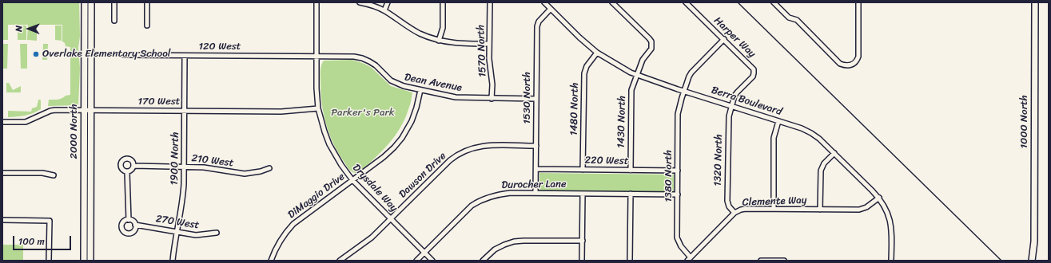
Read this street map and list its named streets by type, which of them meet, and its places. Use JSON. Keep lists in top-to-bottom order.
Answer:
{
  "streets": {
    "street": [
      "Harper Way",
      "120 West",
      "1570 North",
      "Dean Avenue",
      "1530 North",
      "Berra Boulevard",
      "170 West",
      "1480 North",
      "1430 North",
      "1000 North",
      "2000 North",
      "1900 North",
      "1320 North",
      "210 West",
      "220 West",
      "Dawson Drive",
      "1380 North",
      "Durocher Lane",
      "Drysdale Way",
      "DiMaggio Drive",
      "Clemente Way",
      "270 West"
    ]
  },
  "crossings": [
    ["Harper Way", "1320 North"],
    ["Harper Way", "1380 North"],
    ["120 West", "Dean Avenue"],
    ["120 West", "1900 North"],
    ["120 West", "Drysdale Way"],
    ["1570 North", "Dean Avenue"],
    ["Dean Avenue", "1530 North"],
    ["Dean Avenue", "Drysdale Way"],
    ["Dean Avenue", "DiMaggio Drive"],
    ["1530 North", "Berra Boulevard"],
    ["1530 North", "220 West"],
    ["1530 North", "Dawson Drive"],
    ["1530 North", "Durocher Lane"],
    ["Berra Boulevard", "1480 North"],
    ["Berra Boulevard", "1430 North"],
    ["Berra Boulevard", "1320 North"],
    ["Berra Boulevard", "1380 North"],
    ["Berra Boulevard", "Clemente Way"],
    ["170 West", "2000 North"],
    ["170 West", "1900 North"],
    ["170 West", "Drysdale Way"],
    ["1480 North", "220 West"],
    ["1430 North", "220 West"],
    ["1900 North", "210 West"],
    ["1900 North", "270 West"],
    ["1320 North", "Clemente Way"],
    ["220 West", "1380 North"],
    ["Dawson Drive", "Drysdale Way"],
    ["1380 North", "Durocher Lane"],
    ["1380 North", "Clemente Way"],
    ["Durocher Lane", "Drysdale Way"],
    ["Drysdale Way", "DiMaggio Drive"]
  ],
  "parks": ["Parker's Park"],
  "places": ["Overlake Elementary School"],
  "scale_bar": "100 m",
  "north": "left"
}
